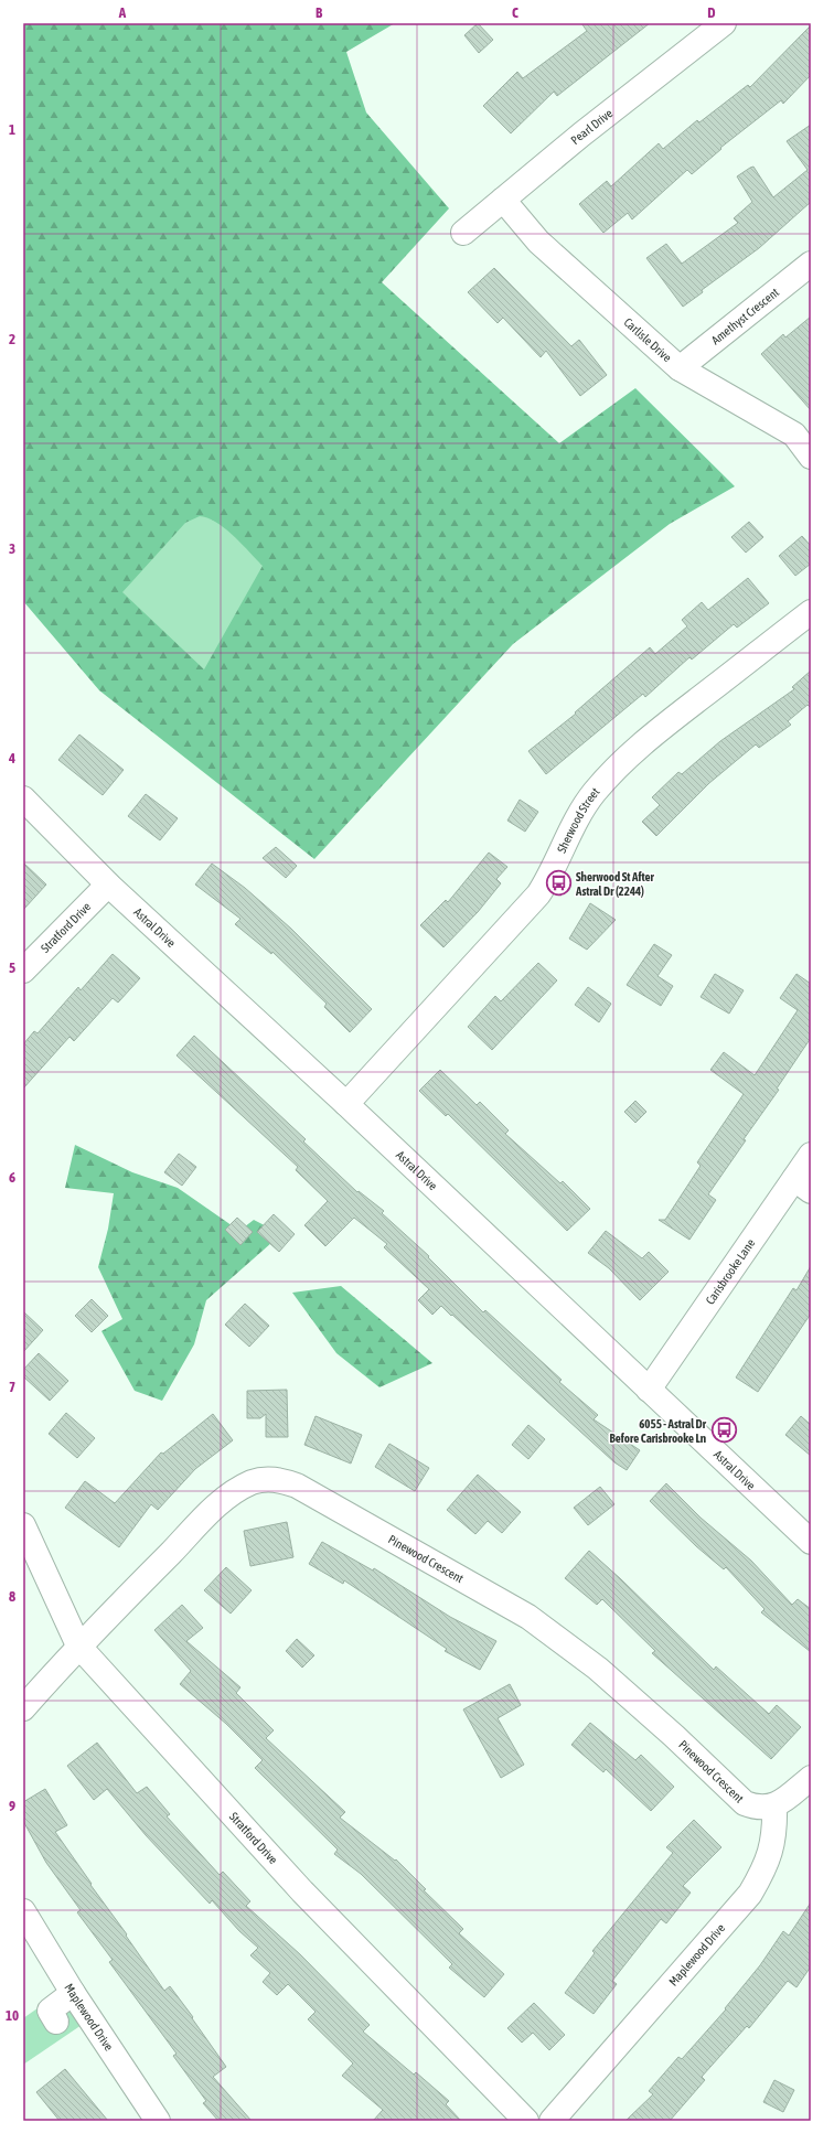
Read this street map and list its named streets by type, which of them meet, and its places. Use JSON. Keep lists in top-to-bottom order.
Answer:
{
  "streets": {
    "street": [
      "Pearl Drive",
      "Amethyst Crescent",
      "Carlisle Drive",
      "Sherwood Street",
      "Stratford Drive",
      "Astral Drive",
      "Carisbrooke Lane",
      "Pinewood Crescent",
      "Maplewood Drive"
    ]
  },
  "crossings": [
    ["Pearl Drive", "Carlisle Drive"],
    ["Amethyst Crescent", "Carlisle Drive"],
    ["Sherwood Street", "Astral Drive"],
    ["Stratford Drive", "Astral Drive"],
    ["Stratford Drive", "Pinewood Crescent"],
    ["Astral Drive", "Carisbrooke Lane"],
    ["Pinewood Crescent", "Maplewood Drive"]
  ],
  "places": {
    "bus stop": ["Sherwood St After Astral Dr (2244)", "6055 - Astral Dr Before Carisbrooke Ln"]
  },
  "grid": {
    "columns": [
      "A",
      "B",
      "C",
      "D"
    ],
    "rows": [
      "1",
      "2",
      "3",
      "4",
      "5",
      "6",
      "7",
      "8",
      "9",
      "10"
    ]
  }
}
